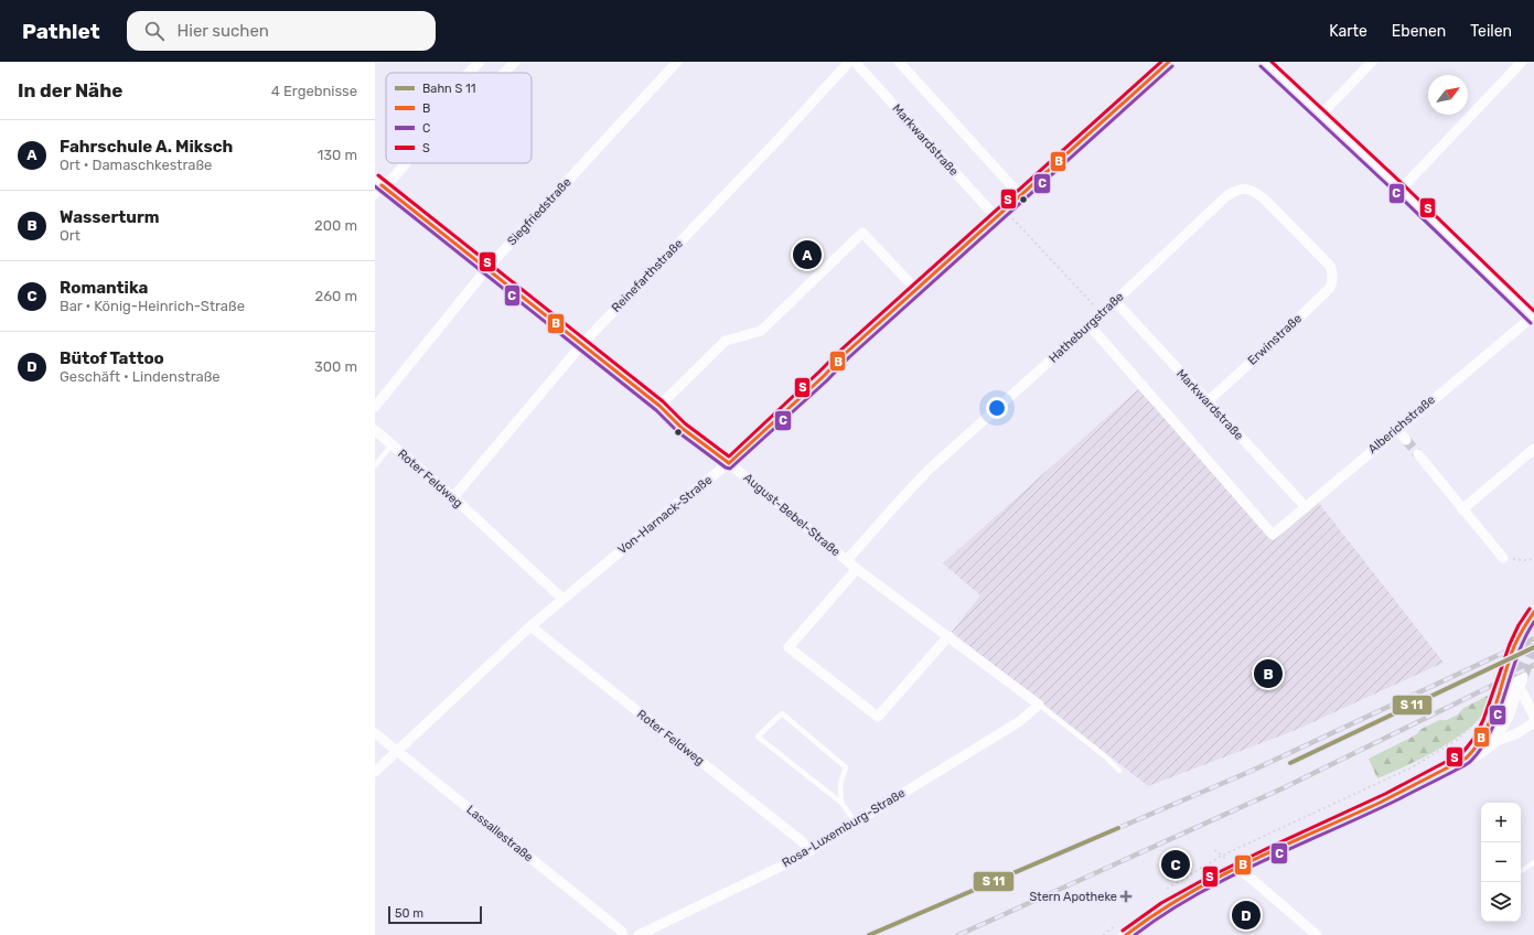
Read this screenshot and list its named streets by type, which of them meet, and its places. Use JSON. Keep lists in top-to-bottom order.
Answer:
{
  "streets": {
    "street": [
      "Markwardstraße",
      "Siegfriedstraße",
      "Reinefarthstraße",
      "Hatheburgstraße",
      "Erwinstraße",
      "Alberichstraße",
      "Roter Feldweg",
      "Von-Harnack-Straße",
      "August-Bebel-Straße",
      "Rosa-Luxemburg-Straße",
      "Lassallestraße"
    ]
  },
  "crossings": [
    ["Markwardstraße", "Hatheburgstraße"],
    ["Markwardstraße", "Erwinstraße"],
    ["Markwardstraße", "Alberichstraße"],
    ["Markwardstraße", "Von-Harnack-Straße"],
    ["Siegfriedstraße", "August-Bebel-Straße"],
    ["Reinefarthstraße", "Roter Feldweg"],
    ["Reinefarthstraße", "August-Bebel-Straße"],
    ["Hatheburgstraße", "Erwinstraße"],
    ["Hatheburgstraße", "Alberichstraße"],
    ["Hatheburgstraße", "August-Bebel-Straße"],
    ["Roter Feldweg", "Von-Harnack-Straße"],
    ["Roter Feldweg", "Rosa-Luxemburg-Straße"],
    ["Von-Harnack-Straße", "August-Bebel-Straße"],
    ["Von-Harnack-Straße", "Lassallestraße"],
    ["August-Bebel-Straße", "Rosa-Luxemburg-Straße"]
  ],
  "places": {
    "health": ["Stern Apotheke"]
  },
  "lines": ["transit line B", "transit line S", "transit line C"],
  "legend": [
    "Bahn S 11",
    "B",
    "C",
    "S"
  ],
  "scale_bar": "50 m",
  "north": "top right",
  "page": {
    "header": "Pathlet",
    "search": "Hier suchen",
    "nav": ["Karte", "Ebenen", "Teilen"],
    "heading": ["In der Nähe", "4 Ergebnisse"],
    "list": [
      {
        "mark": "A",
        "name": "Fahrschule A. Miksch",
        "note": "Ort · Damaschkestraße",
        "value": "130 m"
      },
      {
        "mark": "B",
        "name": "Wasserturm",
        "note": "Ort",
        "value": "200 m"
      },
      {
        "mark": "C",
        "name": "Romantika",
        "note": "Bar · König-Heinrich-Straße",
        "value": "260 m"
      },
      {
        "mark": "D",
        "name": "Bütof Tattoo",
        "note": "Geschäft · Lindenstraße",
        "value": "300 m"
      }
    ],
    "pins": [
      "A",
      "B",
      "C",
      "D"
    ],
    "map_buttons": ["+", "−"],
    "scale": "50 m"
  }
}
